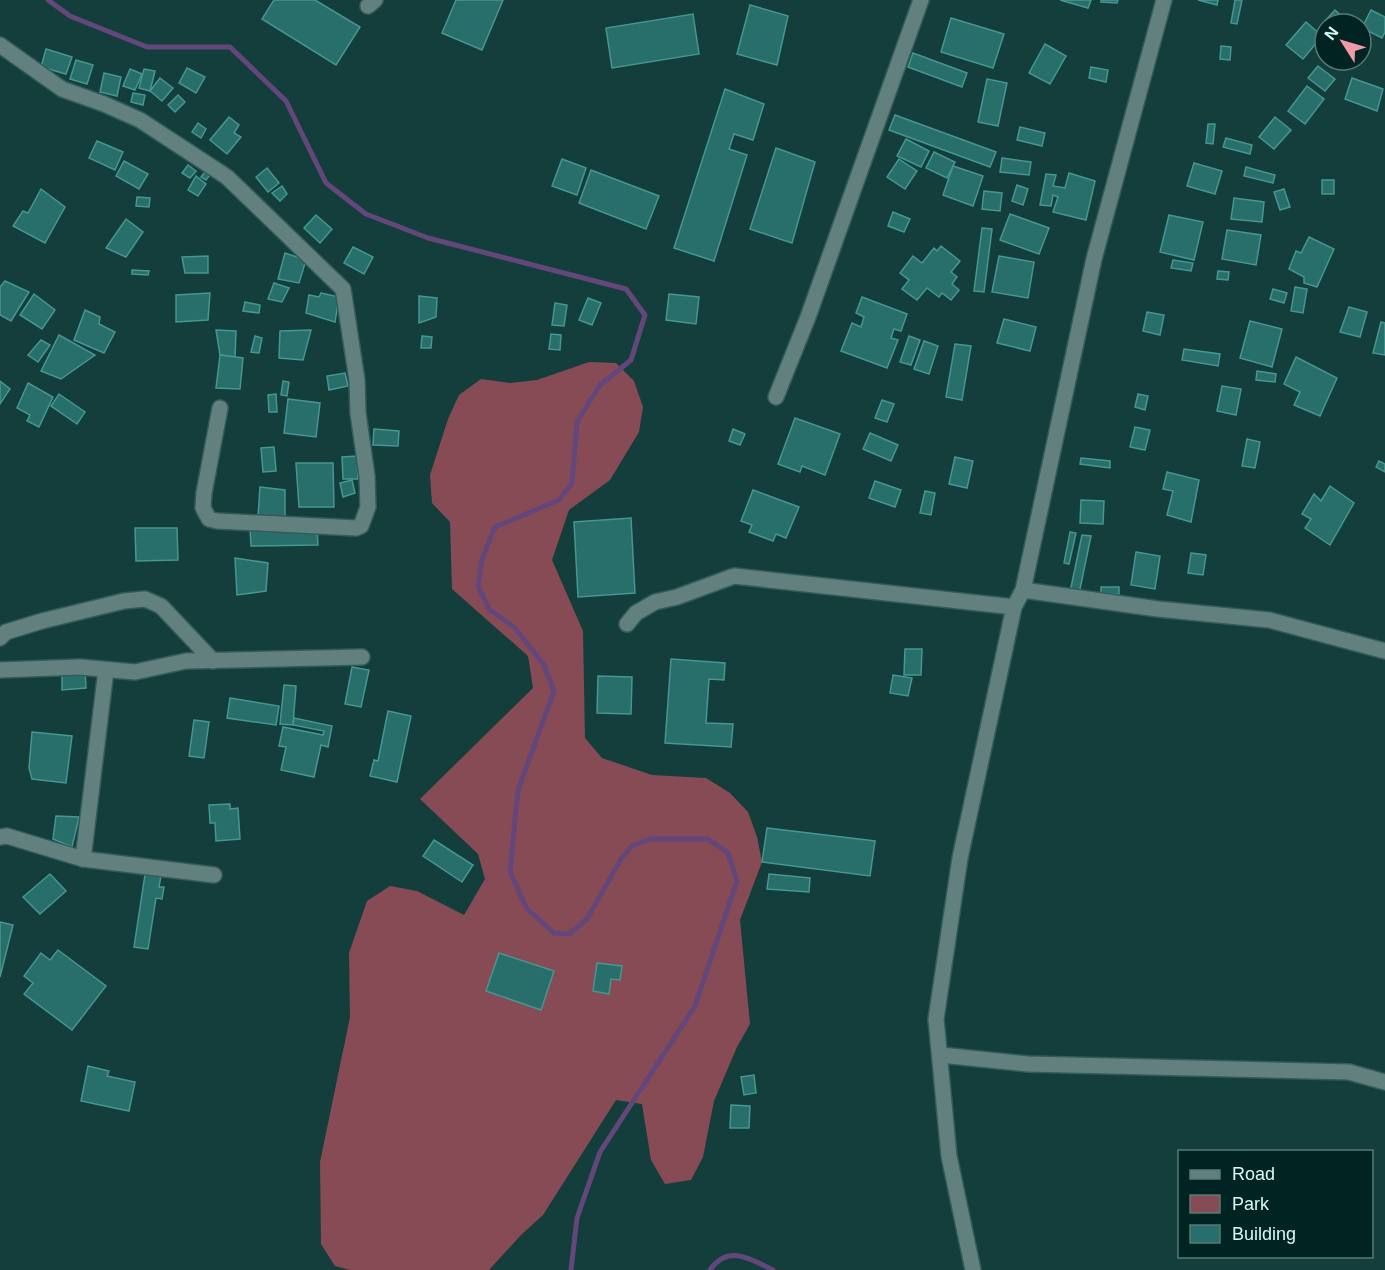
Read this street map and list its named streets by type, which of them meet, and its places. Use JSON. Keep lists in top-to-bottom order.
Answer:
{
  "legend": ["Road", "Park", "Building"],
  "north": "top left"
}
